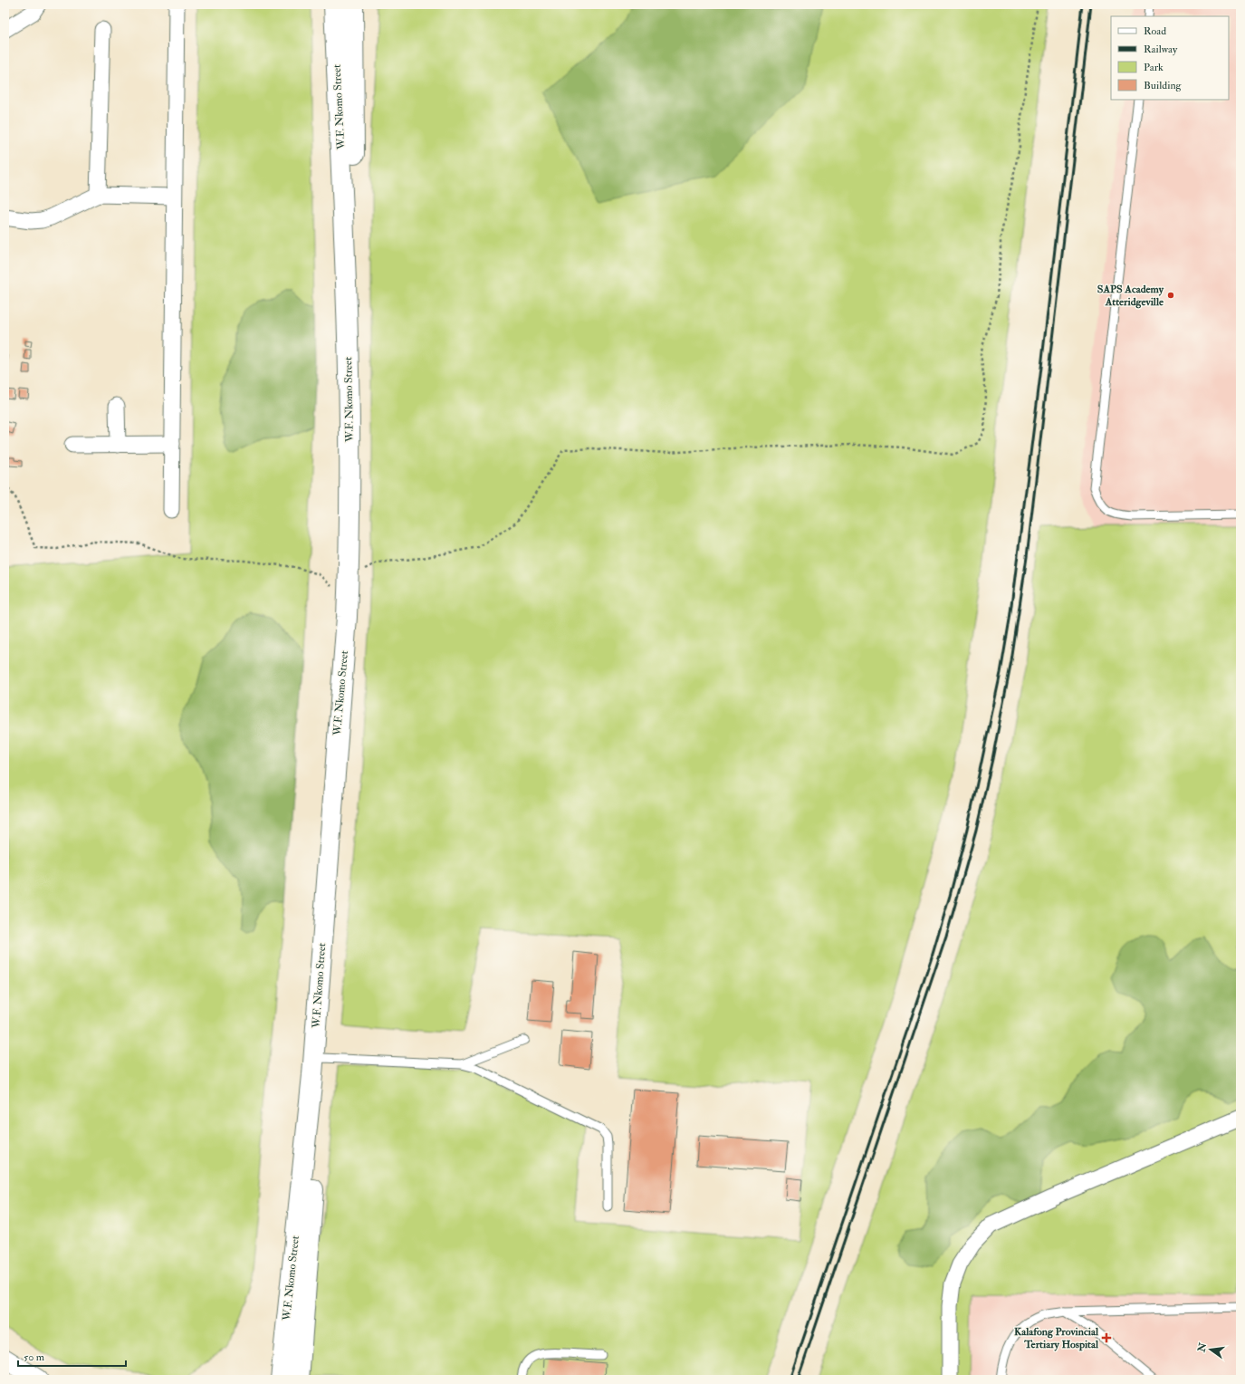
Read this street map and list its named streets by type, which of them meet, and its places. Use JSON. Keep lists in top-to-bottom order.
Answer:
{
  "streets": {
    "main road": ["W.F. Nkomo Street"]
  },
  "places": {
    "other": ["SAPS Academy Atteridgeville"],
    "health": ["Kalafong Provincial Tertiary Hospital"]
  },
  "legend": [
    "Road",
    "Railway",
    "Park",
    "Building"
  ],
  "scale_bar": "50 m",
  "north": "left"
}
